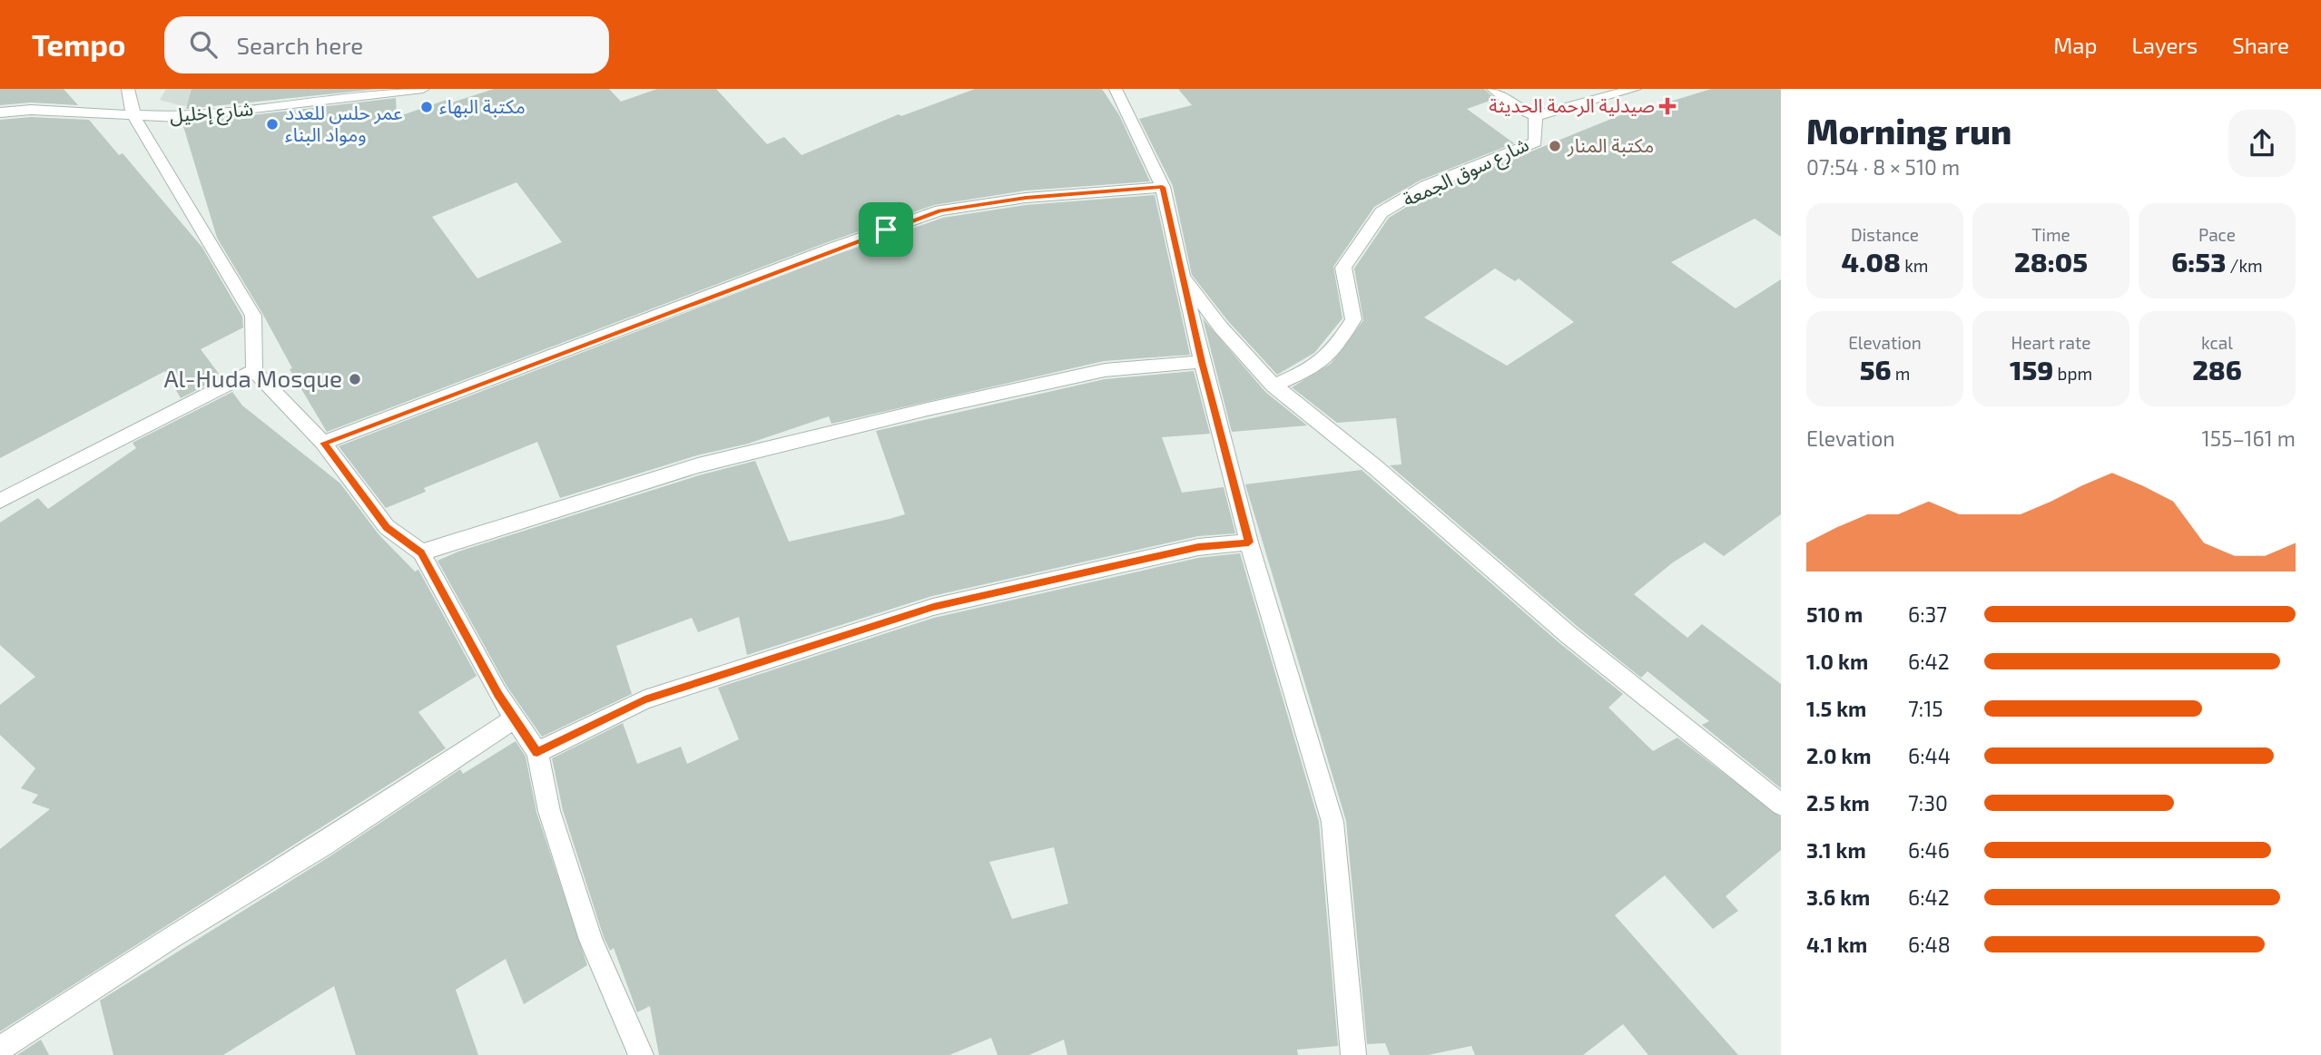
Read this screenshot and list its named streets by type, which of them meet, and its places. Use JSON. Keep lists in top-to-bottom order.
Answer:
{
  "streets": {
    "street": ["شارع إخليل", "شارع سوق الجمعة"]
  },
  "places": {
    "health": ["صيدلية الرحمة الحديثة"],
    "other": [
      "مكتبة البهاء",
      "عمر حلس للعدد ومواد البناء",
      "مكتبة المنار",
      "Al-Huda Mosque"
    ]
  },
  "page": {
    "header": "Tempo",
    "search": "Search here",
    "nav": ["Map", "Layers", "Share"],
    "heading": ["Morning run", "07:54 · 8 × 510 m"],
    "stats": [
      ["Distance", "4.08 km"],
      ["Time", "28:05"],
      ["Pace", "6:53 /km"],
      ["Elevation", "56 m"],
      ["Heart rate", "159 bpm"],
      ["kcal", "286"]
    ],
    "chart": ["Elevation", "155–161 m"],
    "list": [
      {
        "name": "510 m",
        "note": "6:37"
      },
      {
        "name": "1.0 km",
        "note": "6:42"
      },
      {
        "name": "1.5 km",
        "note": "7:15"
      },
      {
        "name": "2.0 km",
        "note": "6:44"
      },
      {
        "name": "2.5 km",
        "note": "7:30"
      },
      {
        "name": "3.1 km",
        "note": "6:46"
      },
      {
        "name": "3.6 km",
        "note": "6:42"
      },
      {
        "name": "4.1 km",
        "note": "6:48"
      }
    ]
  }
}
